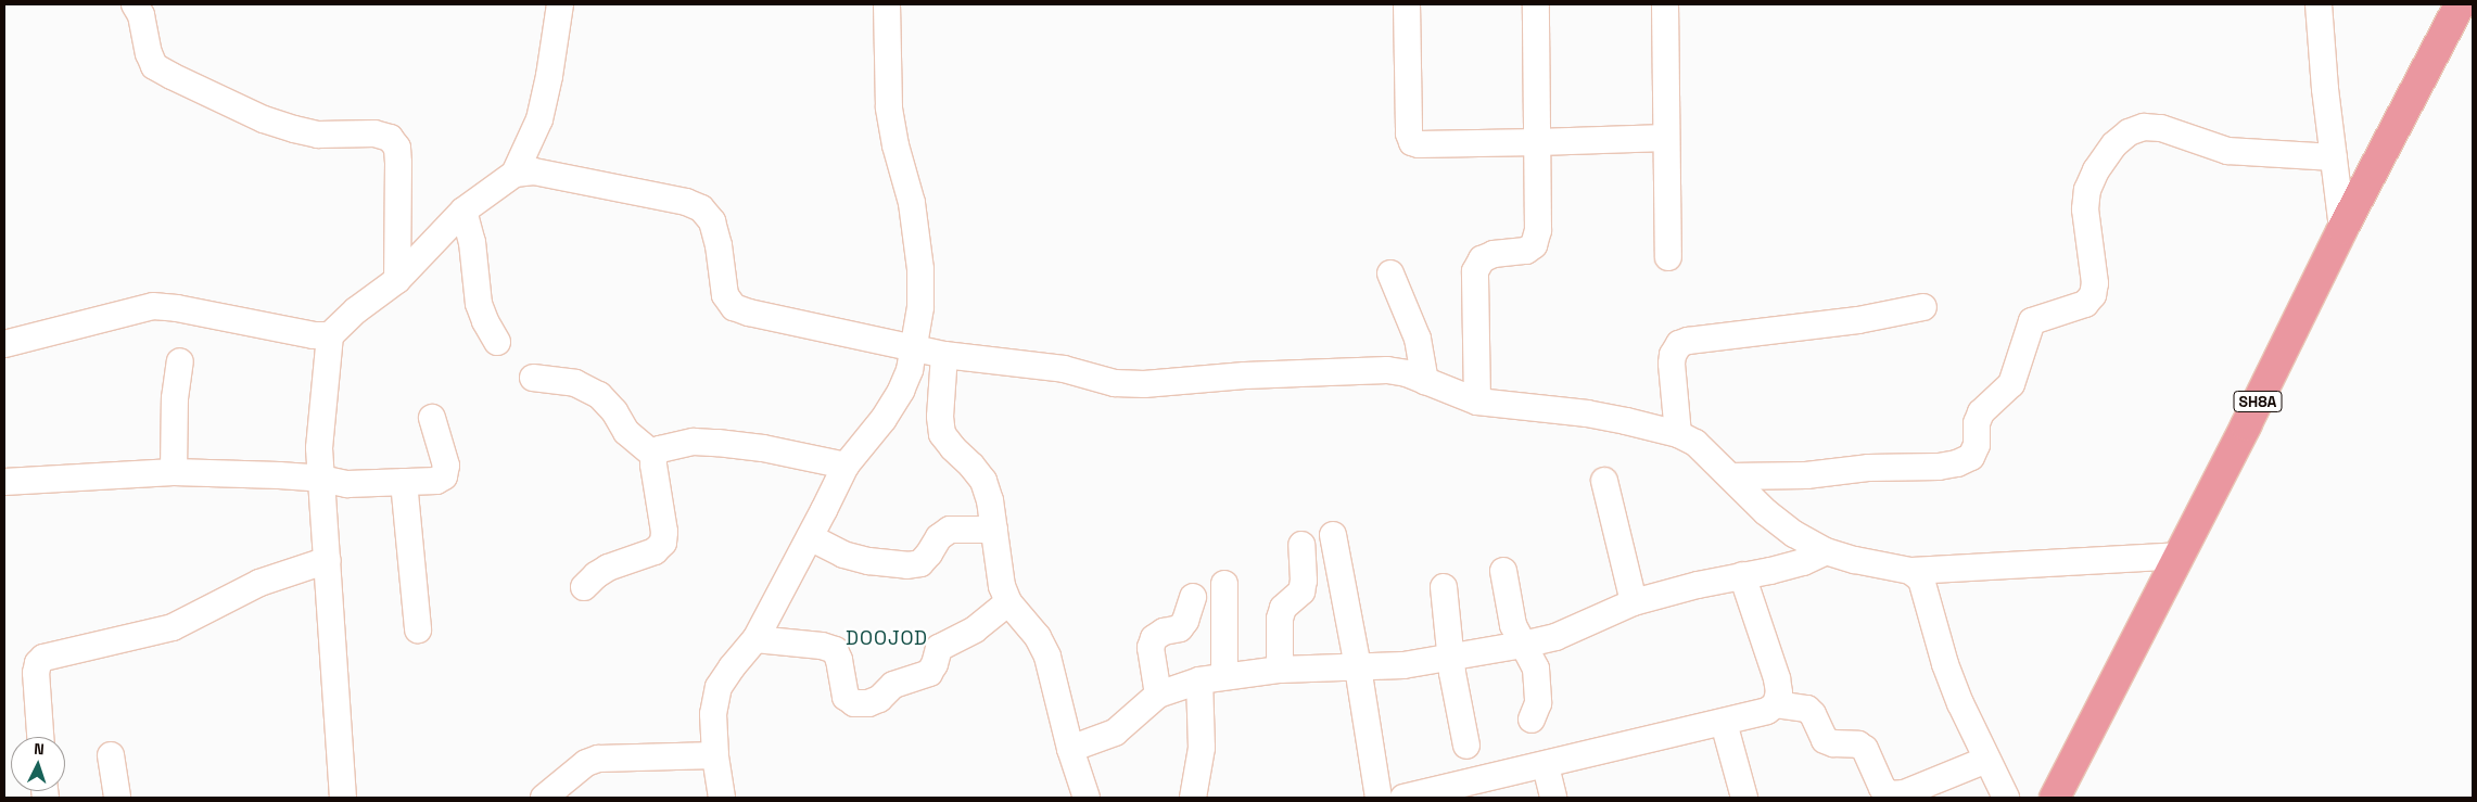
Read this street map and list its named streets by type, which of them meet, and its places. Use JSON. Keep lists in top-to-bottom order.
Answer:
{
  "streets": {
    "main road": ["SH8A"]
  },
  "districts": ["DOOJOD"],
  "north": "top"
}
